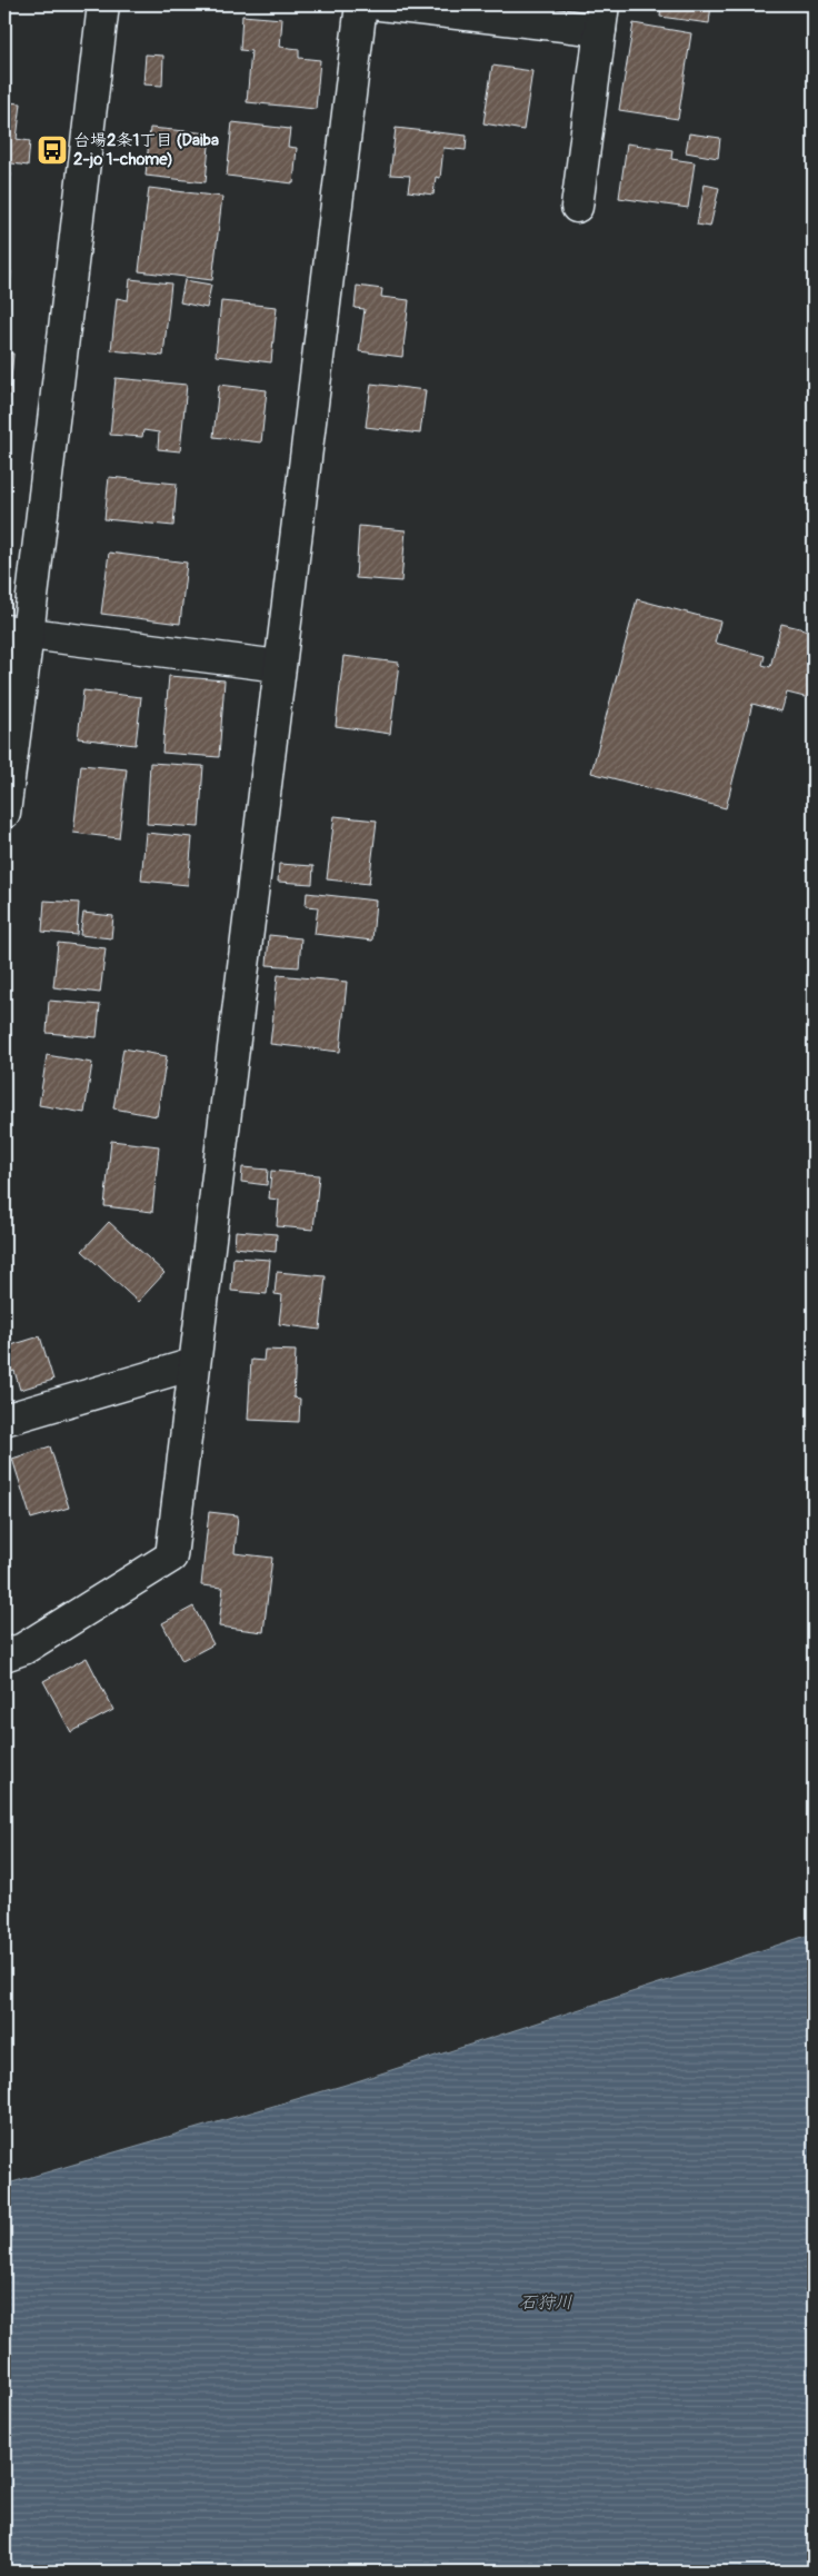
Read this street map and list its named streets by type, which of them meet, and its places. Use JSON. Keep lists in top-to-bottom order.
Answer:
{
  "water": ["石狩川"],
  "places": {
    "bus stop": ["台場2条1丁目 (Daiba 2-jo 1-chome)"]
  }
}
